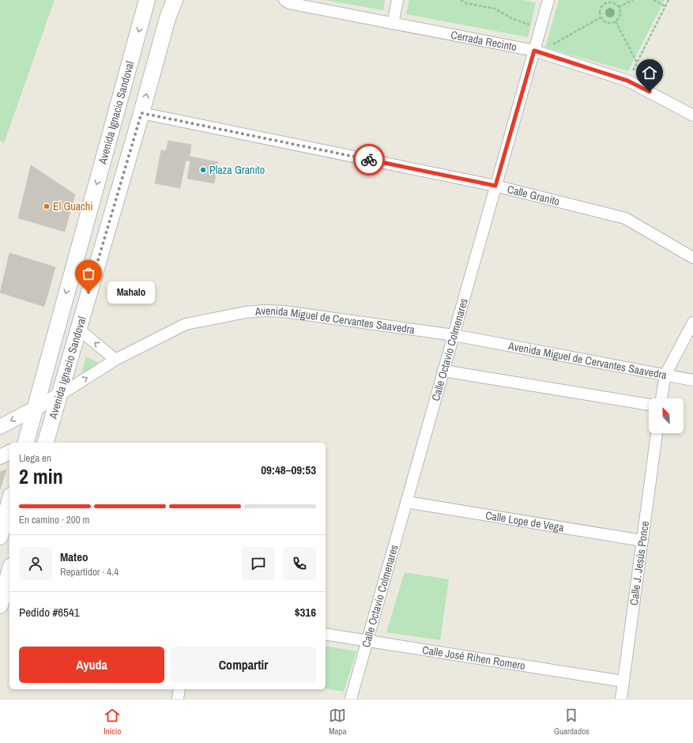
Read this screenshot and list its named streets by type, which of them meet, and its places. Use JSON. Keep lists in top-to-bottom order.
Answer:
{
  "streets": {
    "main road": ["Avenida Ignacio Sandoval"],
    "street": [
      "Cerrada Recinto",
      "Calle Granito",
      "Avenida Miguel de Cervantes Saavedra",
      "Calle Octavio Colmenares",
      "Calle Lope de Vega",
      "Calle J. Jesús Ponce",
      "Calle José Rihen Romero"
    ]
  },
  "crossings": [
    ["Cerrada Recinto", "Calle Octavio Colmenares"],
    ["Avenida Ignacio Sandoval", "Calle Granito"],
    ["Avenida Ignacio Sandoval", "Avenida Miguel de Cervantes Saavedra"],
    ["Calle Granito", "Calle Octavio Colmenares"],
    ["Avenida Miguel de Cervantes Saavedra", "Calle Octavio Colmenares"],
    ["Calle Octavio Colmenares", "Calle Lope de Vega"],
    ["Calle Octavio Colmenares", "Calle José Rihen Romero"],
    ["Calle Lope de Vega", "Calle J. Jesús Ponce"],
    ["Calle J. Jesús Ponce", "Calle José Rihen Romero"]
  ],
  "places": ["Plaza Granito", "El Guachi", "Mahalo"],
  "north": "top left",
  "page": {
    "bubble": "Mahalo",
    "heading": ["2 min", "Llega en", "09:48–09:53"],
    "panel": [
      "Mateo",
      "Repartidor · 4.4",
      "Pedido #6541",
      "$316"
    ],
    "bar": "En camino · 200 m",
    "buttons": ["Ayuda", "Compartir"],
    "tabs": ["Inicio", "Mapa", "Guardados"]
  }
}
